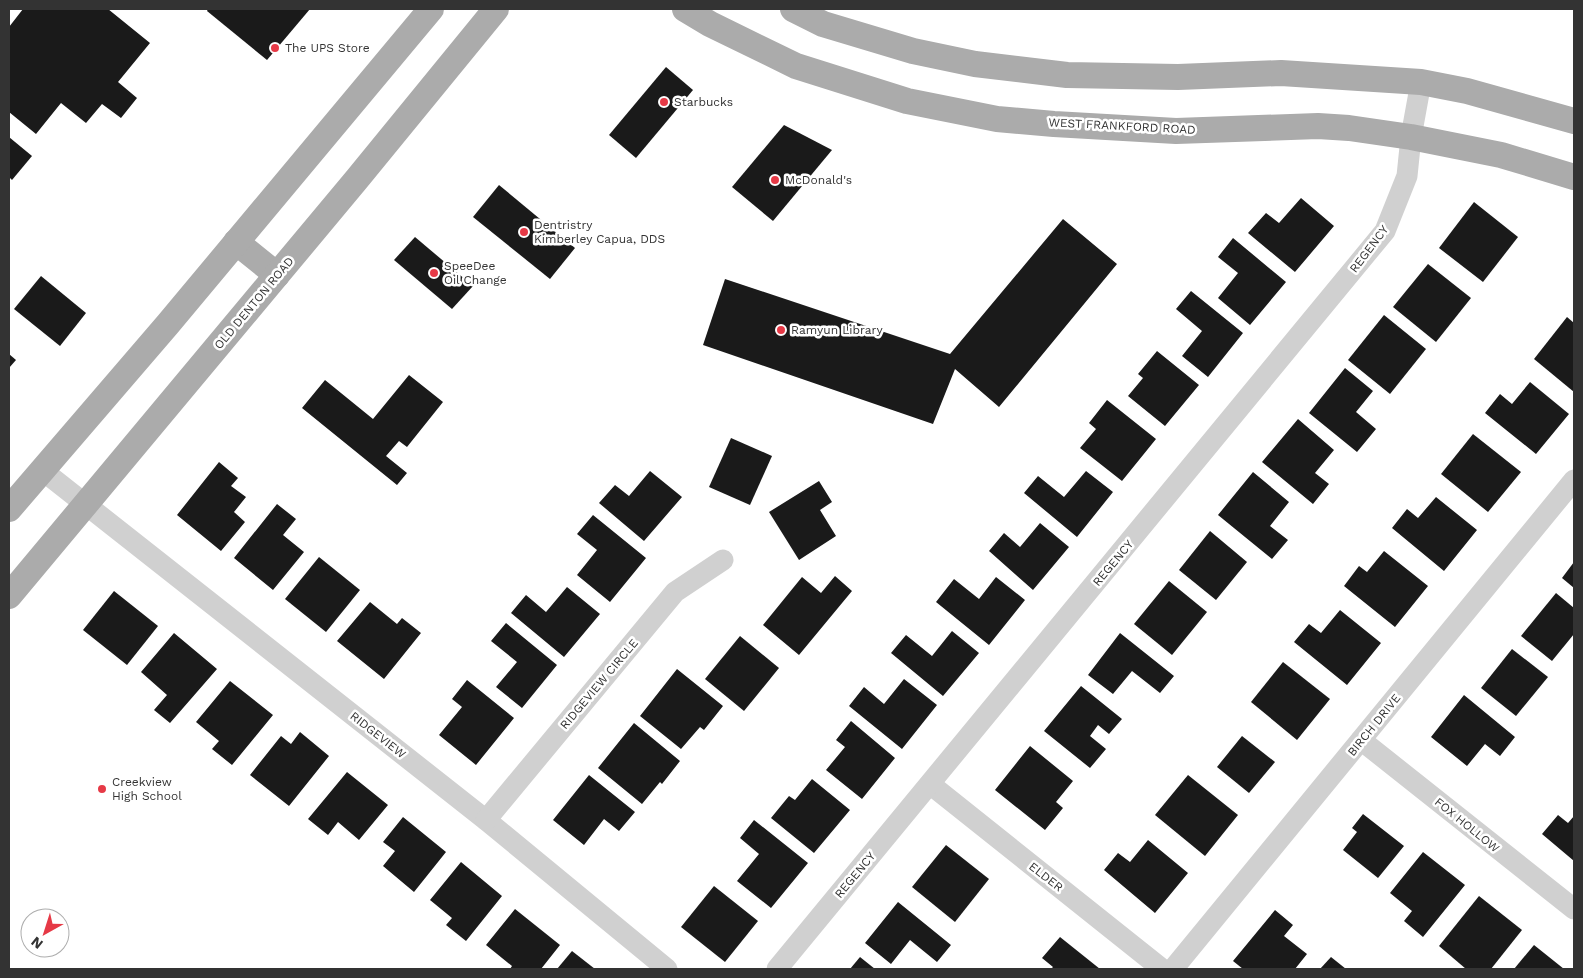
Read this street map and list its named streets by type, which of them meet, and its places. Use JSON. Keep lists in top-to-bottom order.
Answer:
{
  "streets": {
    "main road": ["WEST FRANKFORD ROAD", "OLD DENTON ROAD"],
    "street": [
      "REGENCY",
      "RIDGEVIEW CIRCLE",
      "BIRCH DRIVE",
      "RIDGEVIEW",
      "FOX HOLLOW",
      "ELDER"
    ]
  },
  "crossings": [
    ["WEST FRANKFORD ROAD", "REGENCY"],
    ["REGENCY", "ELDER"],
    ["OLD DENTON ROAD", "RIDGEVIEW"],
    ["RIDGEVIEW CIRCLE", "RIDGEVIEW"],
    ["BIRCH DRIVE", "FOX HOLLOW"]
  ],
  "places": [
    "The UPS Store",
    "Starbucks",
    "McDonald's",
    "Dentristry Kimberley Capua, DDS",
    "SpeeDee Oil Change",
    "Ramyun Library",
    "Creekview High School"
  ],
  "north": "bottom left"
}
